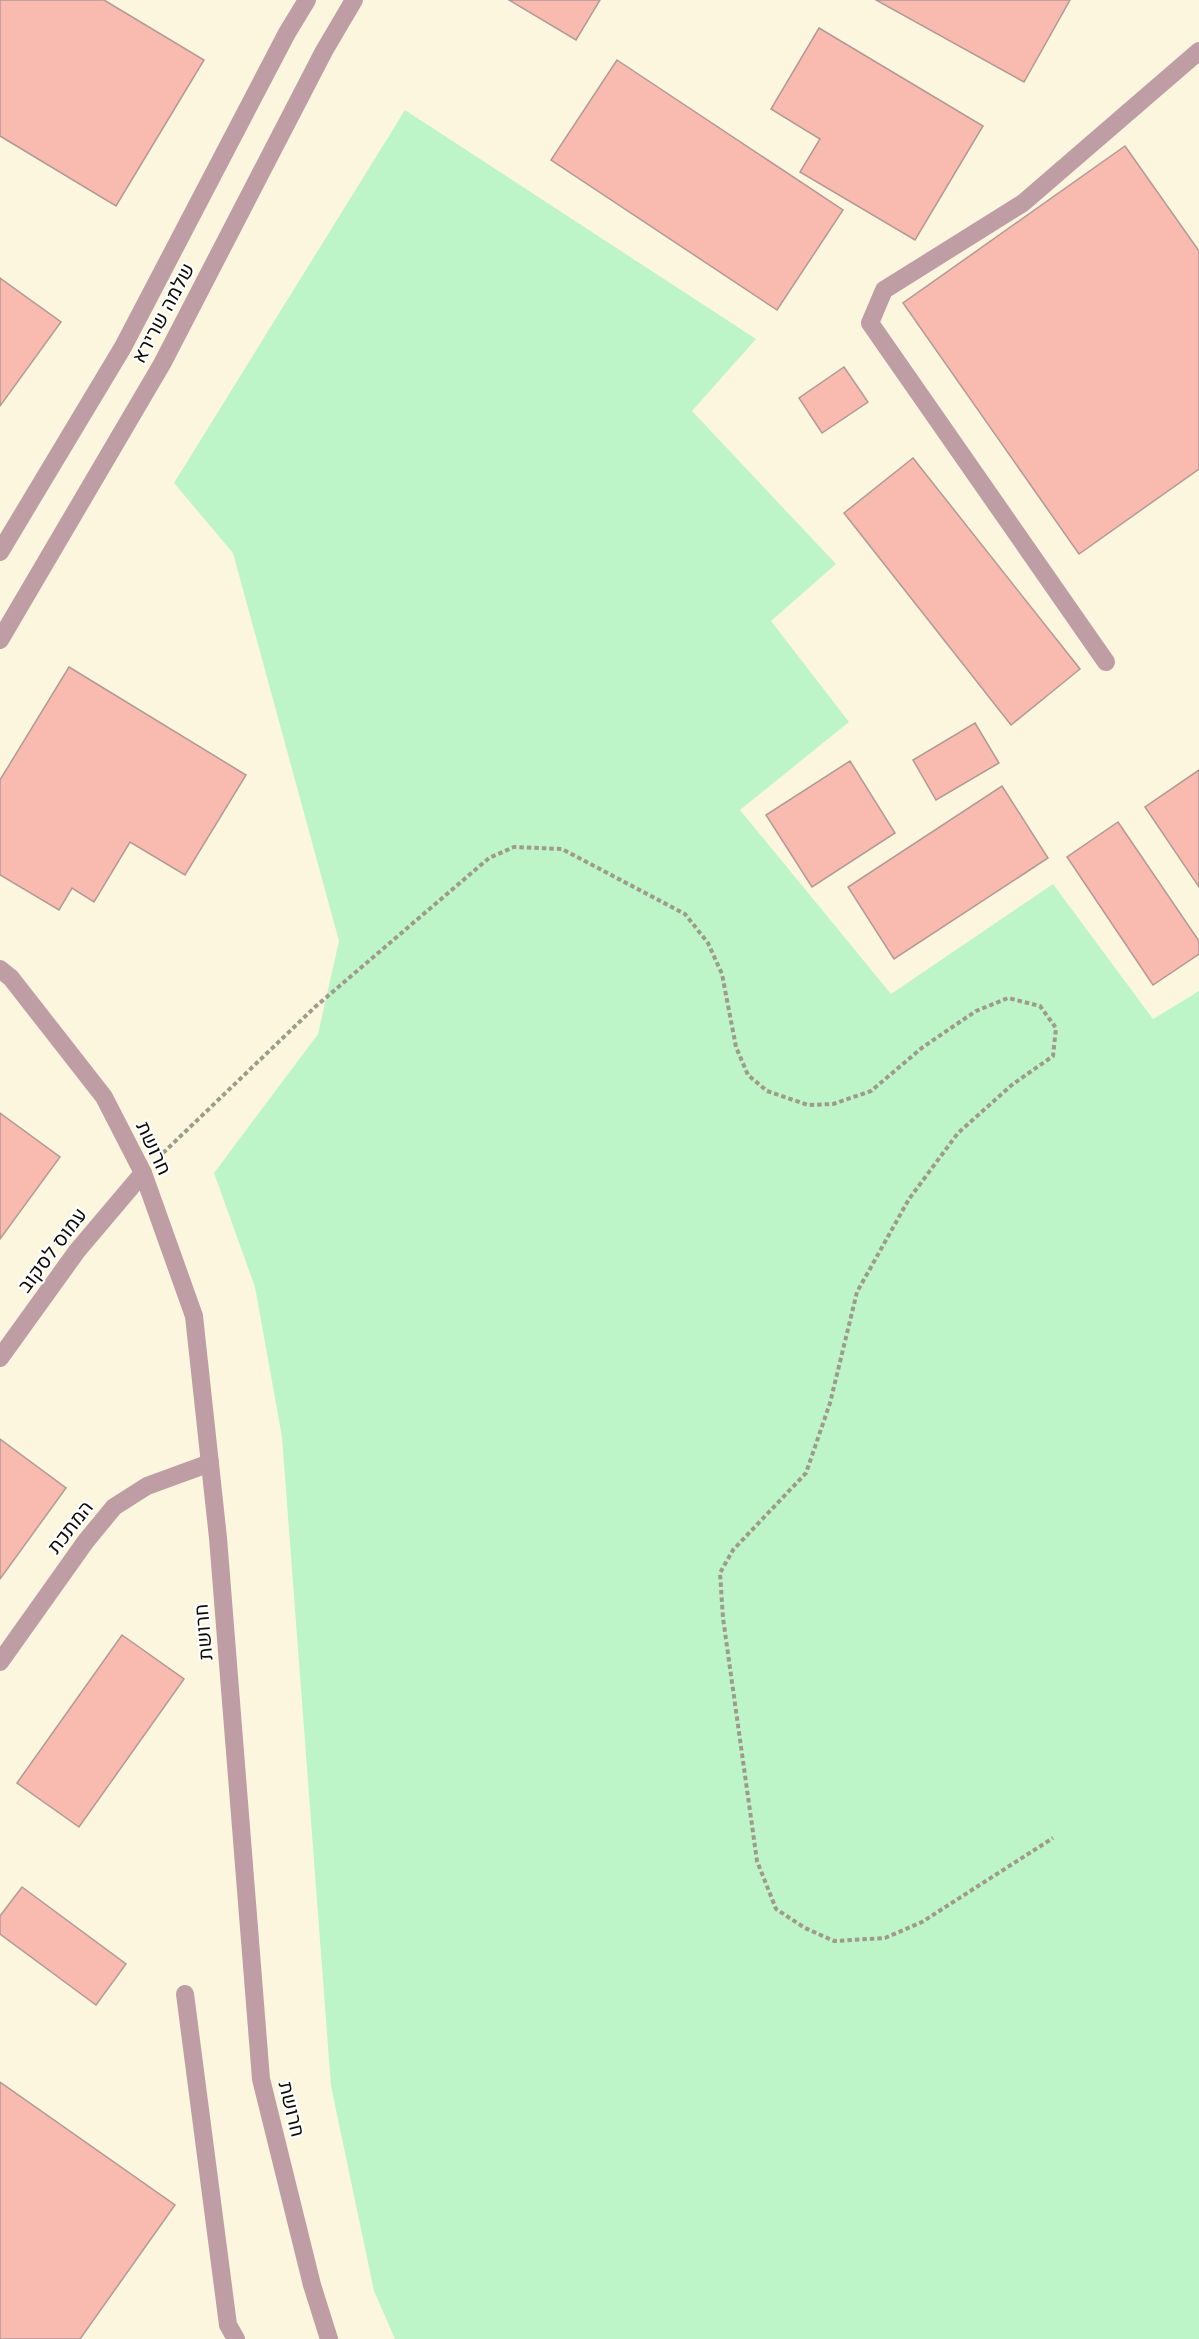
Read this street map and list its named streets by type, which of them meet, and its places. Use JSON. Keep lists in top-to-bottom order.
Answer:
{
  "streets": {
    "street": [
      "שלמה שרירא",
      "חרושת",
      "עמוס לסקוב",
      "המתכת"
    ]
  },
  "crossings": [
    ["חרושת", "עמוס לסקוב"],
    ["חרושת", "המתכת"]
  ]
}
